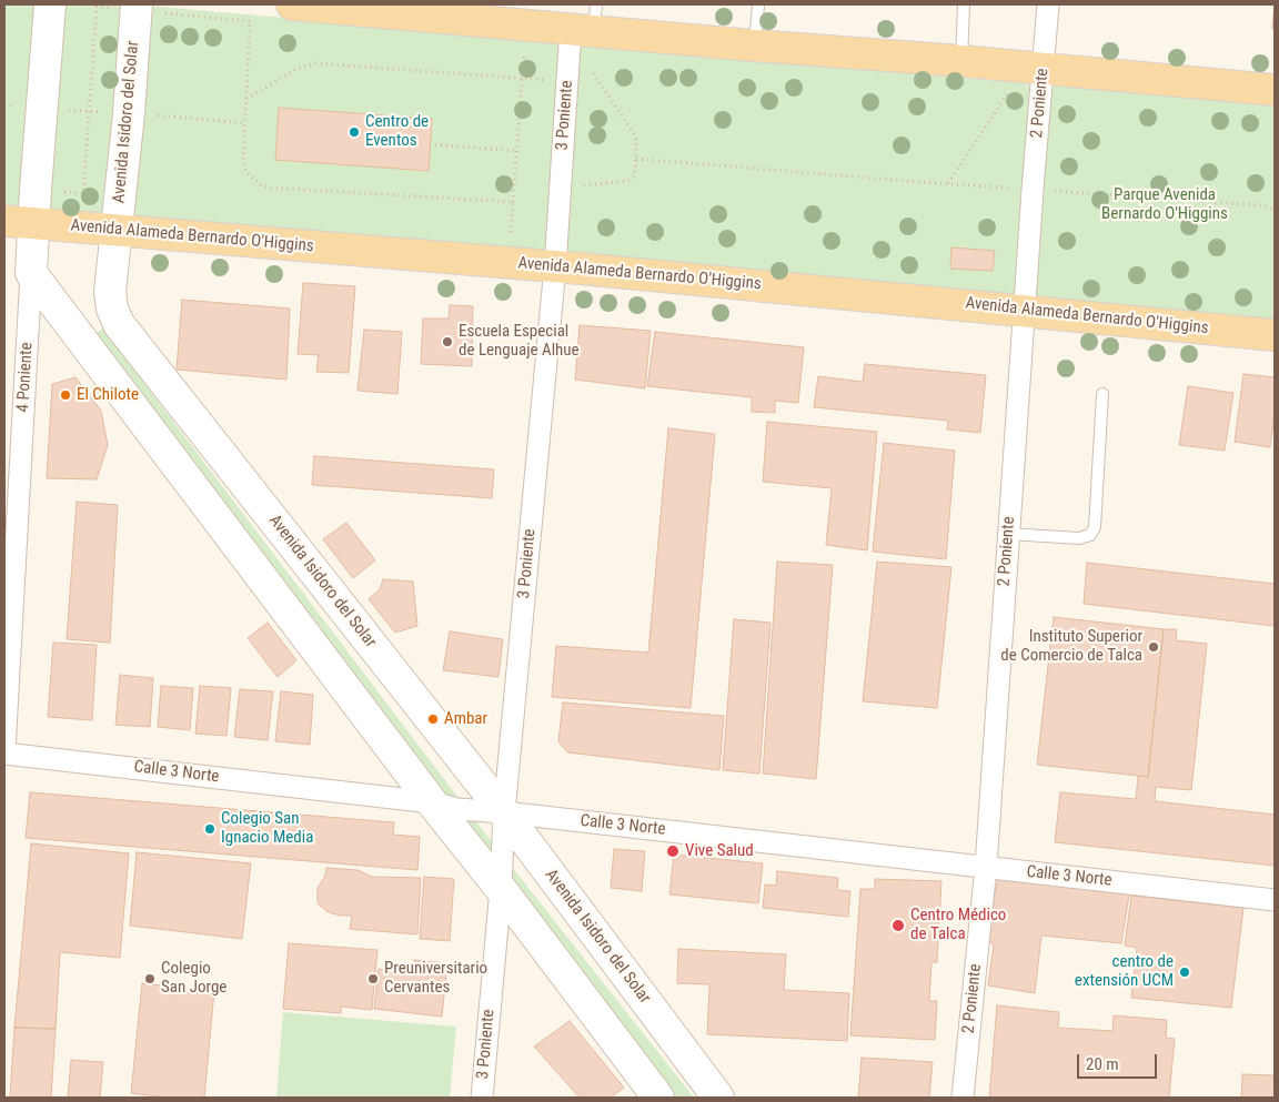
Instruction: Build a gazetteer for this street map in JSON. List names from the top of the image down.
{
  "streets": {
    "main road": ["Avenida Isidoro del Solar", "Avenida Alameda Bernardo O'Higgins", "4 Poniente"],
    "street": ["2 Poniente", "3 Poniente", "Calle 3 Norte"]
  },
  "crossings": [
    ["2 Poniente", "Avenida Alameda Bernardo O'Higgins"],
    ["2 Poniente", "Calle 3 Norte"],
    ["3 Poniente", "Avenida Isidoro del Solar"],
    ["3 Poniente", "Avenida Alameda Bernardo O'Higgins"],
    ["3 Poniente", "Calle 3 Norte"],
    ["Avenida Isidoro del Solar", "Avenida Alameda Bernardo O'Higgins"],
    ["Avenida Isidoro del Solar", "Calle 3 Norte"],
    ["Avenida Alameda Bernardo O'Higgins", "4 Poniente"],
    ["4 Poniente", "Calle 3 Norte"]
  ],
  "parks": ["Parque Avenida Bernardo O'Higgins"],
  "places": [
    "Centro de Eventos",
    "Escuela Especial de Lenguaje Alhue",
    "El Chilote",
    "Instituto Superior de Comercio de Talca",
    "Ambar",
    "Colegio San Ignacio Media",
    "Vive Salud",
    "Centro Médico de Talca",
    "centro de extensión UCM",
    "Colegio San Jorge",
    "Preuniversitario Cervantes"
  ],
  "scale_bar": "20 m"
}
